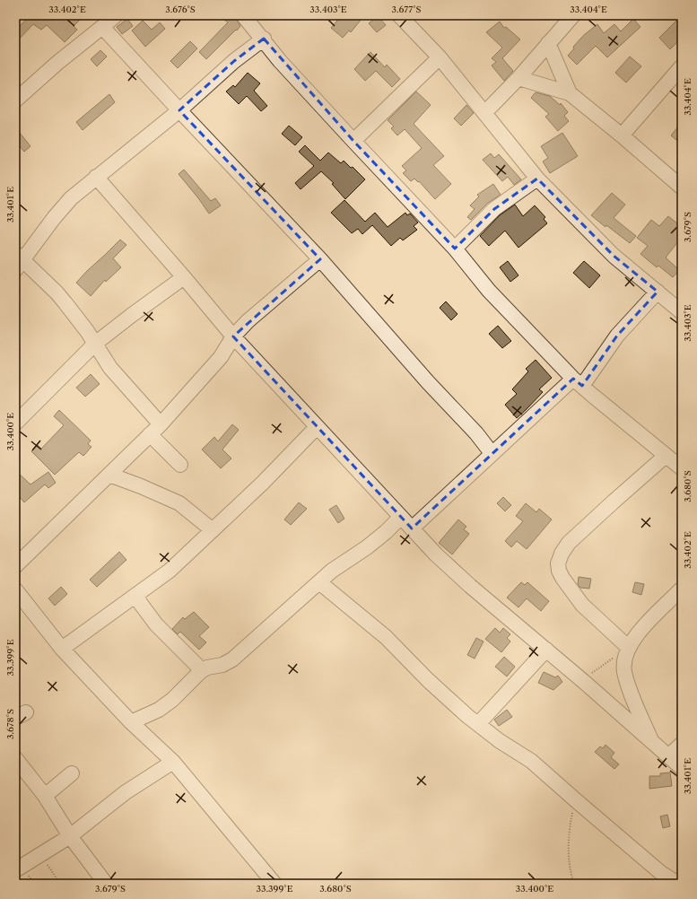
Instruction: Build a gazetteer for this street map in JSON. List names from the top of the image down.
{
  "coordinates": [
    "33.402°E",
    "3.676°S",
    "33.403°E",
    "3.677°S",
    "33.404°E",
    "33.401°E",
    "3.679°S",
    "33.400°E",
    "3.680°S",
    "33.399°E",
    "3.678°S"
  ]
}
